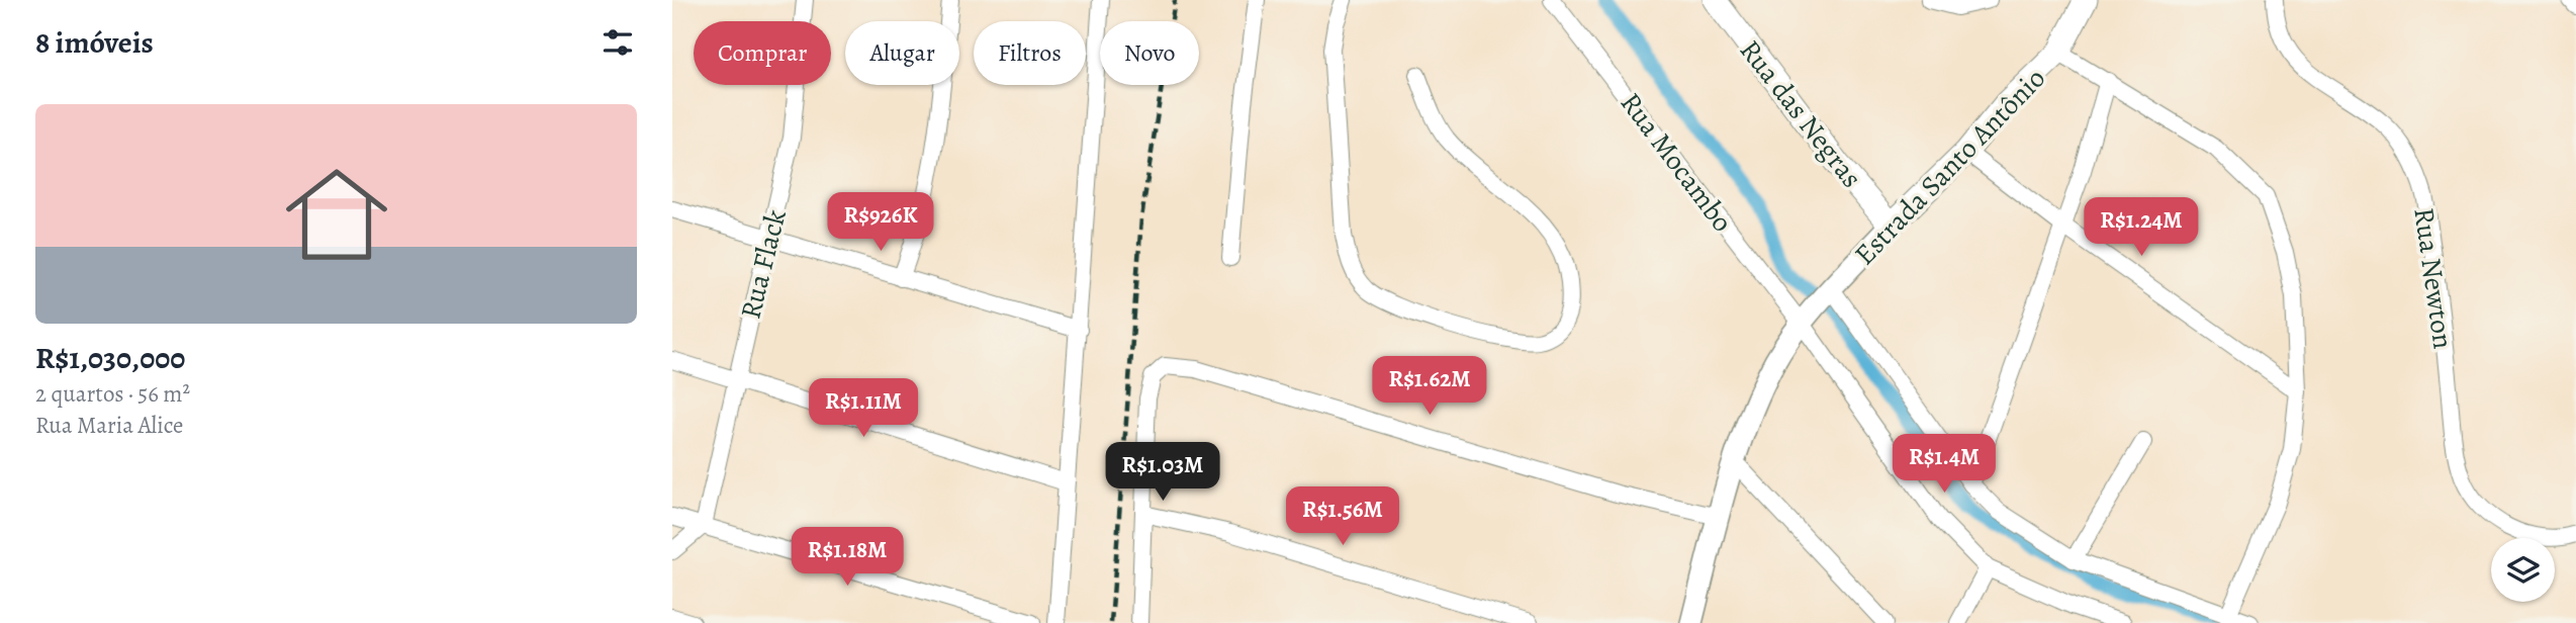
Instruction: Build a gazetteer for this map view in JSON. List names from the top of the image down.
{
  "streets": {
    "main road": ["Rua das Negras", "Estrada Santo Antônio"],
    "street": ["Rua Mocambo", "Rua Flack", "Rua Newton"]
  },
  "crossings": [
    ["Rua das Negras", "Estrada Santo Antônio"],
    ["Rua Mocambo", "Estrada Santo Antônio"]
  ],
  "page": {
    "heading": "8 imóveis",
    "chip": [
      "Comprar",
      "Alugar",
      "Filtros",
      "Novo"
    ],
    "list": [
      {
        "name": "R$1,030,000",
        "note": "2 quartos · 56 m² · Rua Maria Alice"
      }
    ],
    "price": [
      "R$926K",
      "R$1.24M",
      "R$1.62M",
      "R$1.11M",
      "R$1.4M",
      "R$1.03M",
      "R$1.56M",
      "R$1.18M"
    ]
  }
}
